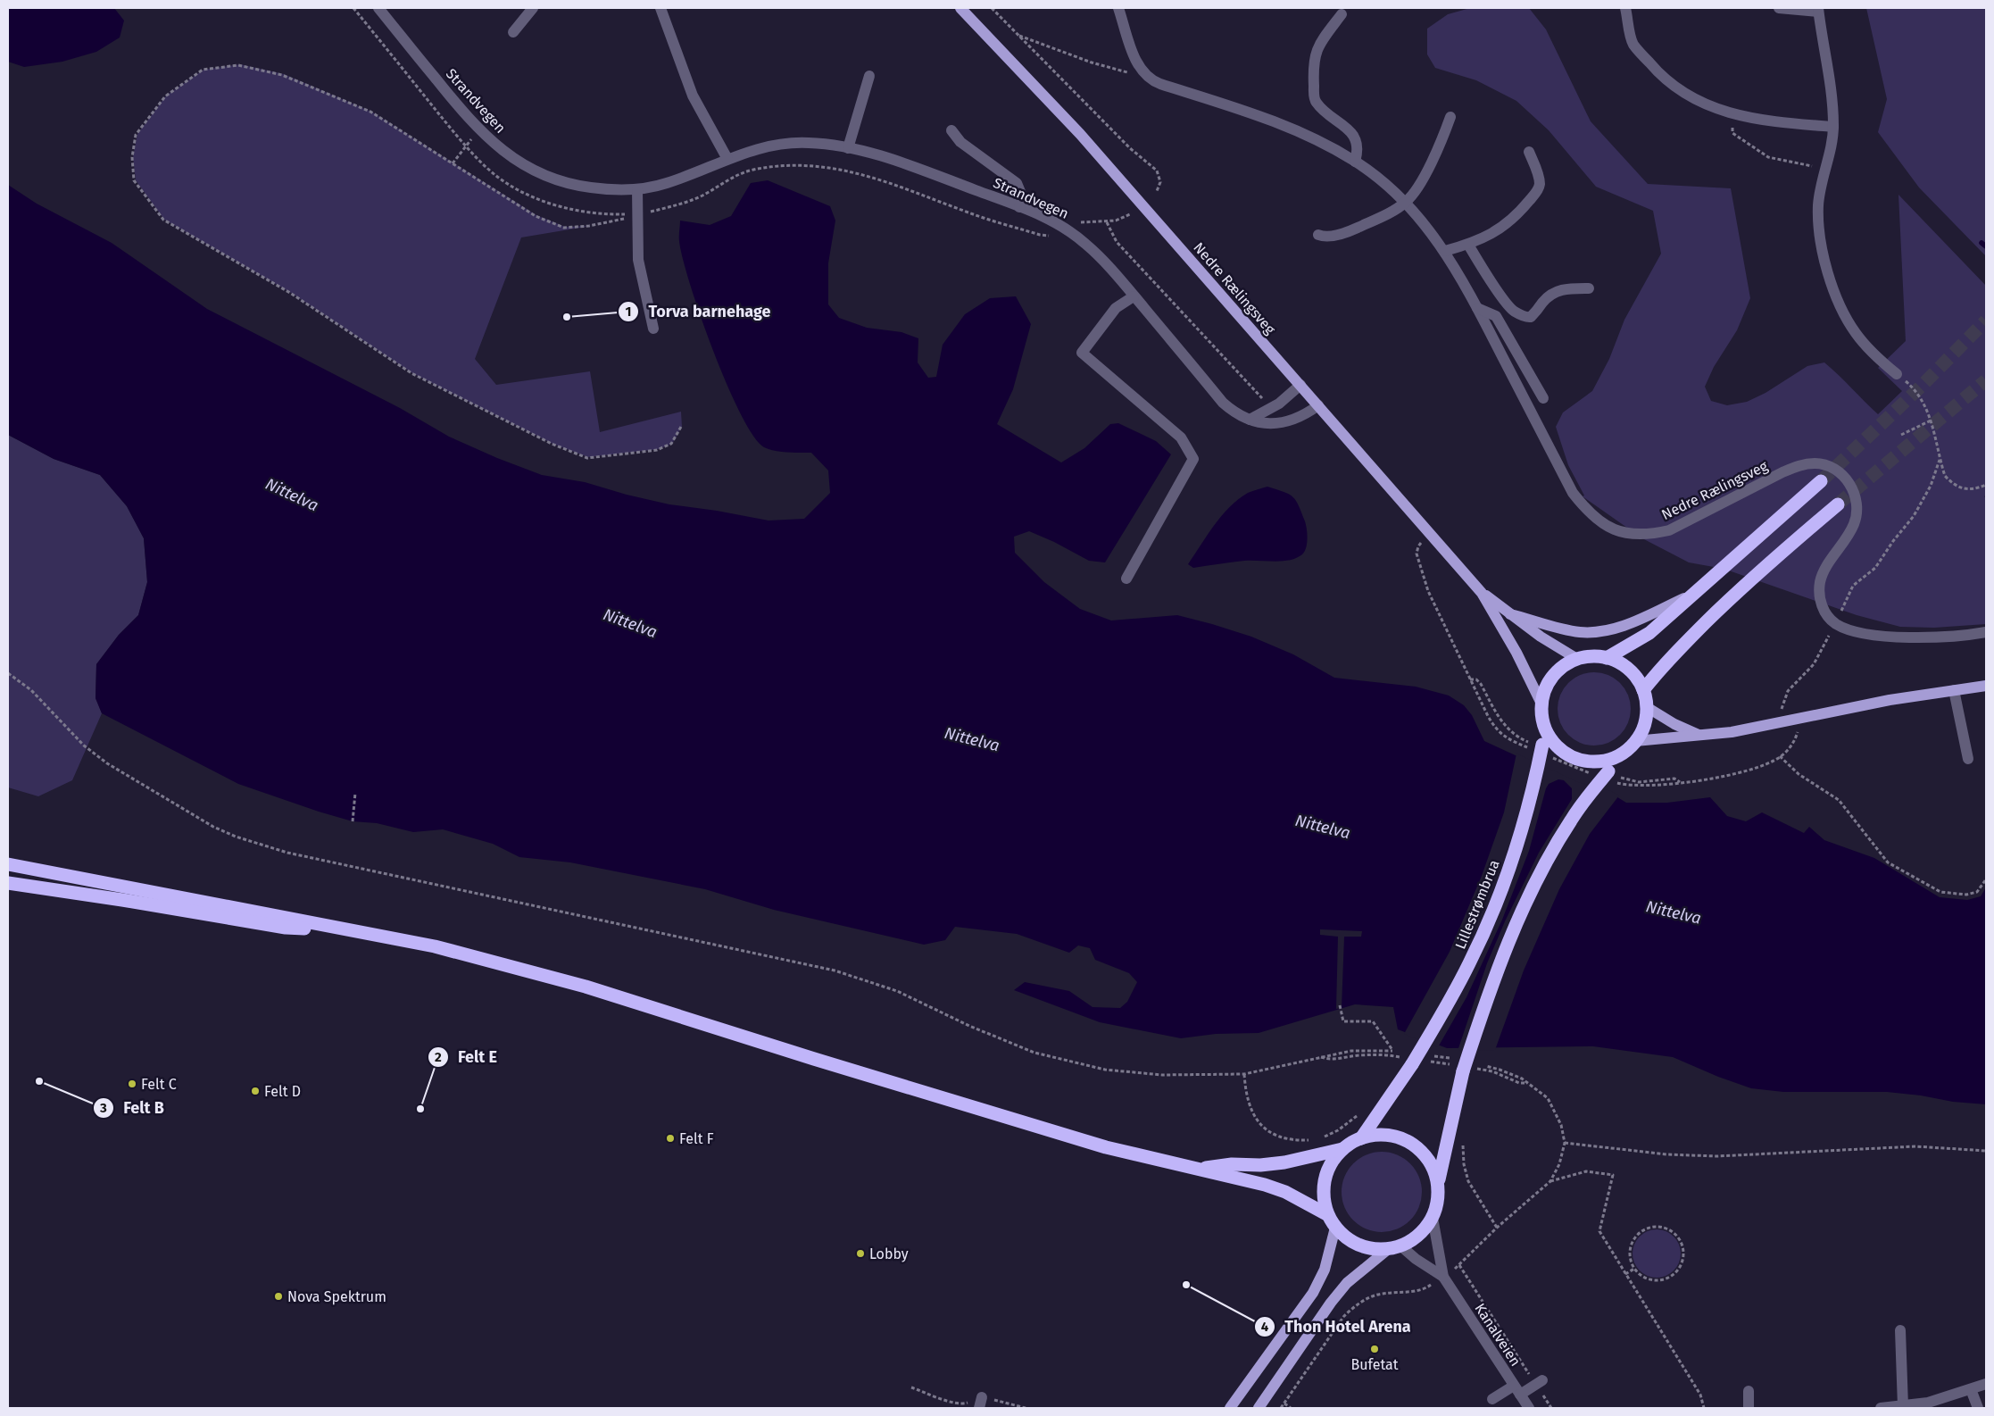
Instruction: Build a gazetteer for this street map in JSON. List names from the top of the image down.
{
  "streets": {
    "highway": ["Lillestrømbrua"],
    "main road": ["Nedre Rælingsveg"],
    "street": ["Strandvegen", "Kanalveien"]
  },
  "crossings": [
    ["Strandvegen", "Nedre Rælingsveg"],
    ["Nedre Rælingsveg", "Lillestrømbrua"],
    ["Lillestrømbrua", "Kanalveien"]
  ],
  "water": ["Nittelva"],
  "places": [
    "Torva barnehage",
    "Felt B",
    "Felt C",
    "Felt D",
    "Felt E",
    "Felt F",
    "Lobby",
    "Thon Hotel Arena",
    "Nova Spektrum",
    "Bufetat"
  ]
}
